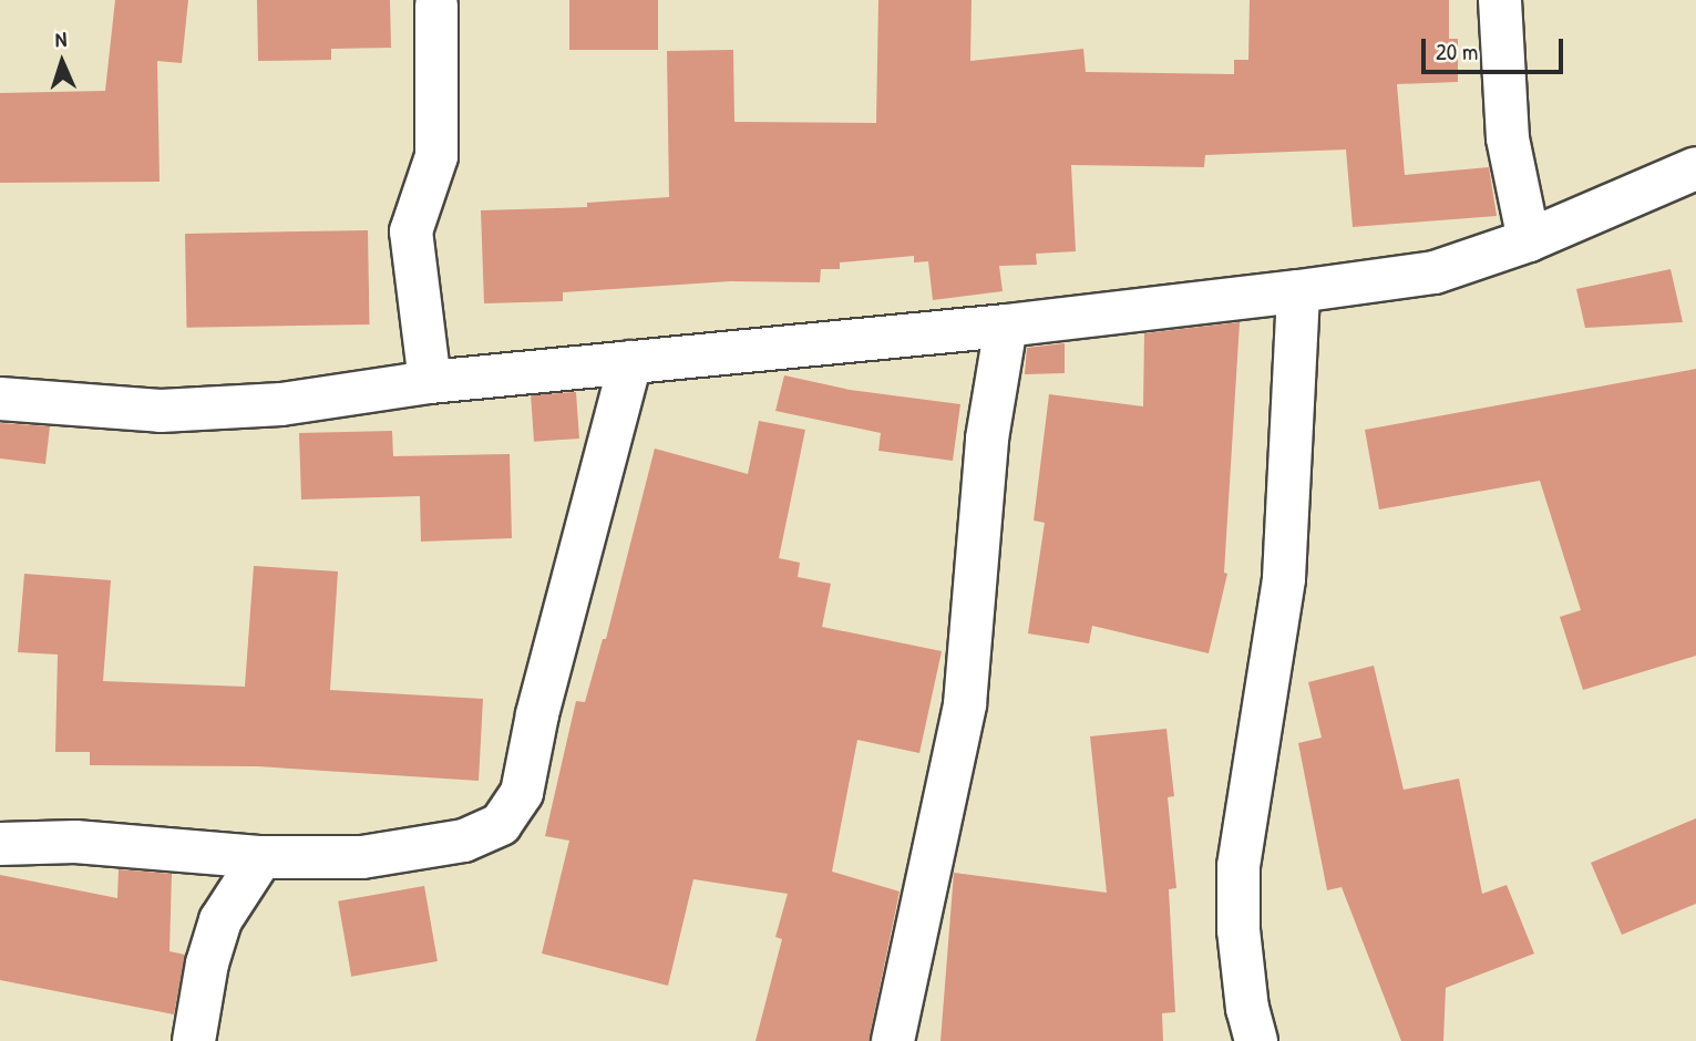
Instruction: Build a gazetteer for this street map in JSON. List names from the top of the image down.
{
  "scale_bar": "20 m",
  "north": "top"
}
